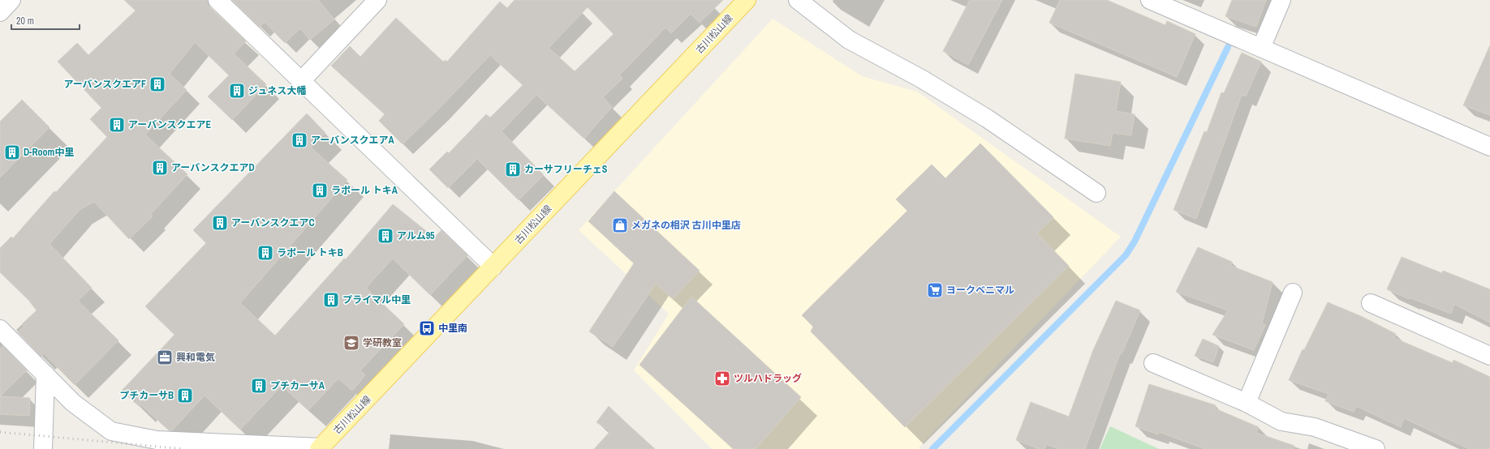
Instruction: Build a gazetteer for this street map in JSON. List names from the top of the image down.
{
  "streets": {
    "main road": ["古川松山線"]
  },
  "places": {
    "building": [
      "アーバンスクエアF",
      "ジュネス大幡",
      "アーバンスクエアE",
      "アーバンスクエアA",
      "D-Room中里",
      "アーバンスクエアD",
      "カーサフリーチェS",
      "ラポール トキA",
      "アーバンスクエアC",
      "アルム95",
      "ラポール トキB",
      "プライマル中里",
      "プチカーサA",
      "プチカーサB"
    ],
    "shop": ["メガネの相沢 古川中里店"],
    "supermarket": ["ヨークベニマル"],
    "bus stop": ["中里南"],
    "school or university": ["学研教室"],
    "office": ["興和電気"],
    "pharmacy": ["ツルハドラッグ"]
  },
  "scale_bar": "20 m"
}
